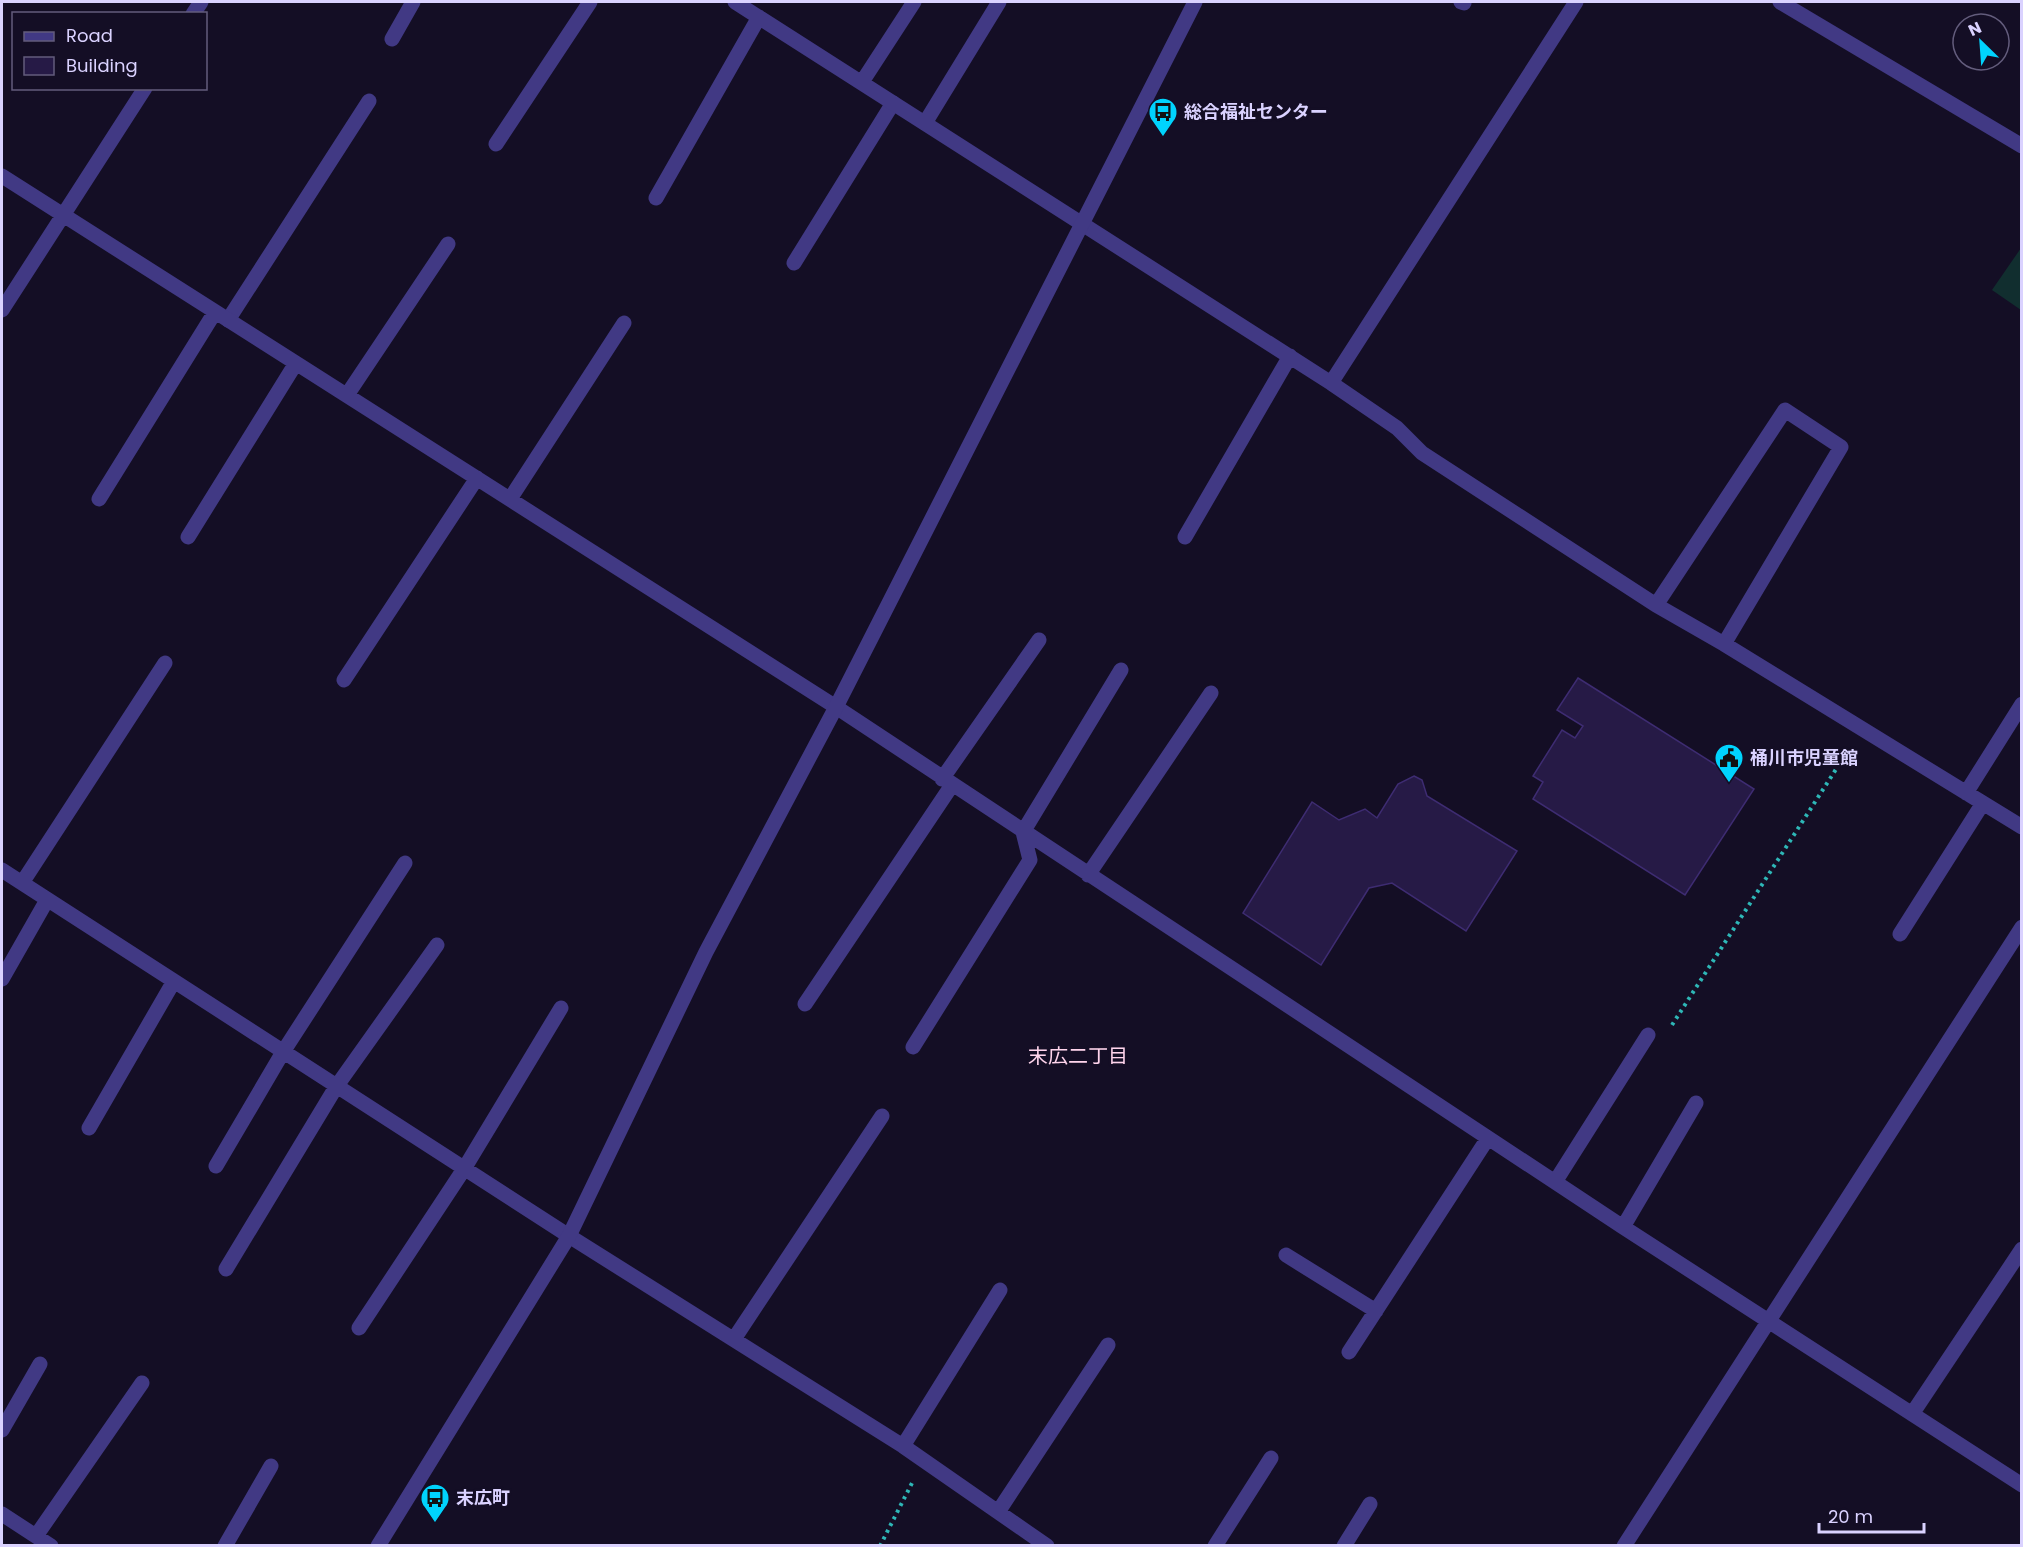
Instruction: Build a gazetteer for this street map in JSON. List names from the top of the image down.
{
  "districts": ["末広二丁目"],
  "places": {
    "bus stop": ["総合福祉センター", "末広町"],
    "public building": ["桶川市児童館"]
  },
  "legend": ["Road", "Building"],
  "scale_bar": "20 m",
  "north": "top left"
}
